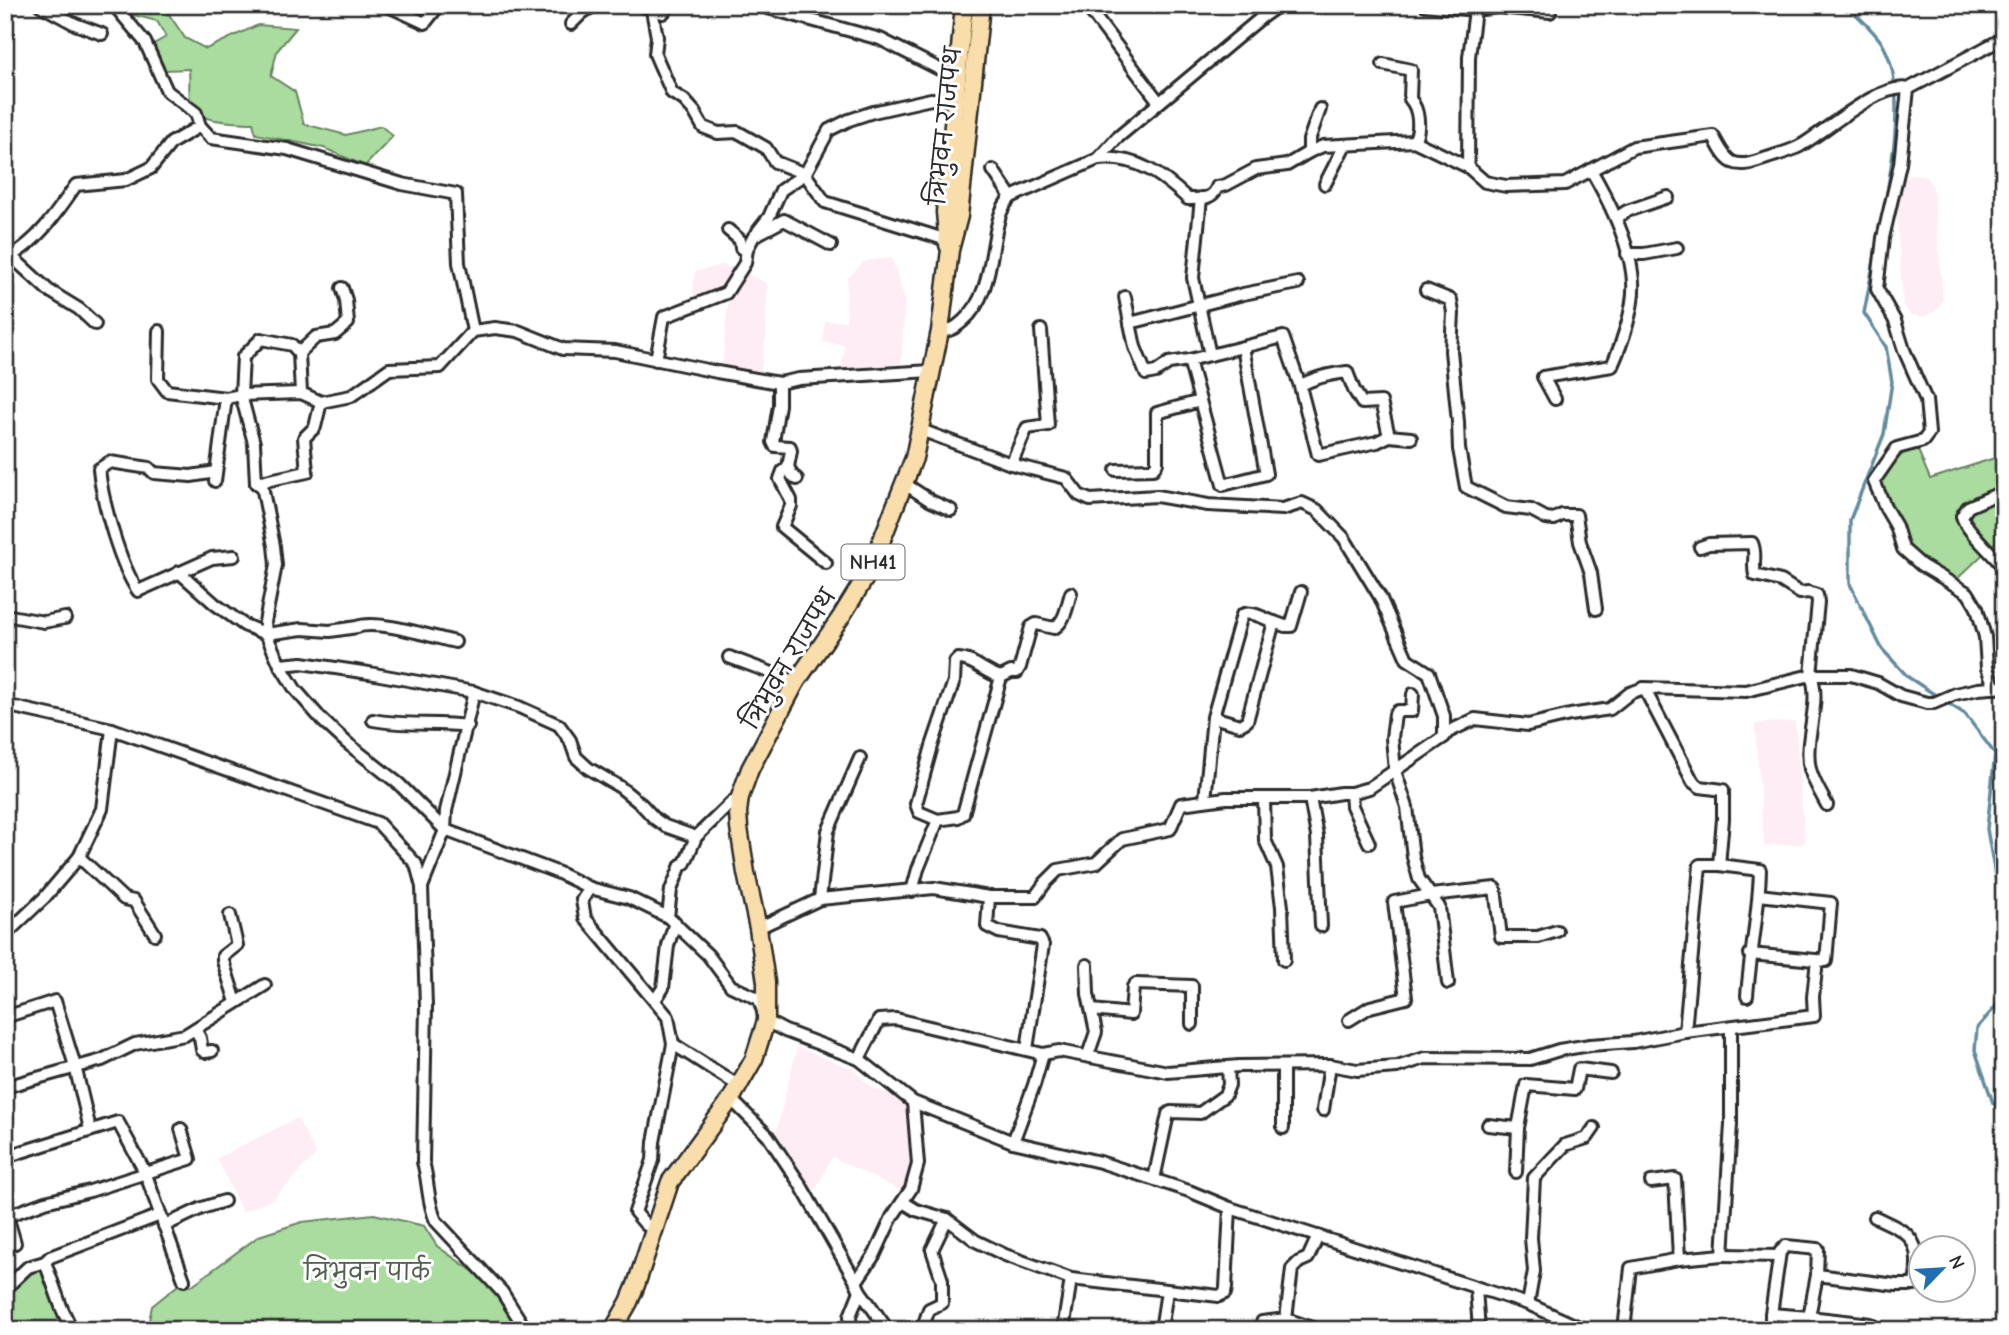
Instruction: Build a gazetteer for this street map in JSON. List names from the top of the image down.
{
  "streets": {
    "highway": ["त्रिभुवन राजपथ", "NH41"]
  },
  "crossings": [
    ["त्रिभुवन राजपथ", "NH41"]
  ],
  "parks": ["त्रिभुवन पार्क"],
  "north": "top right"
}
